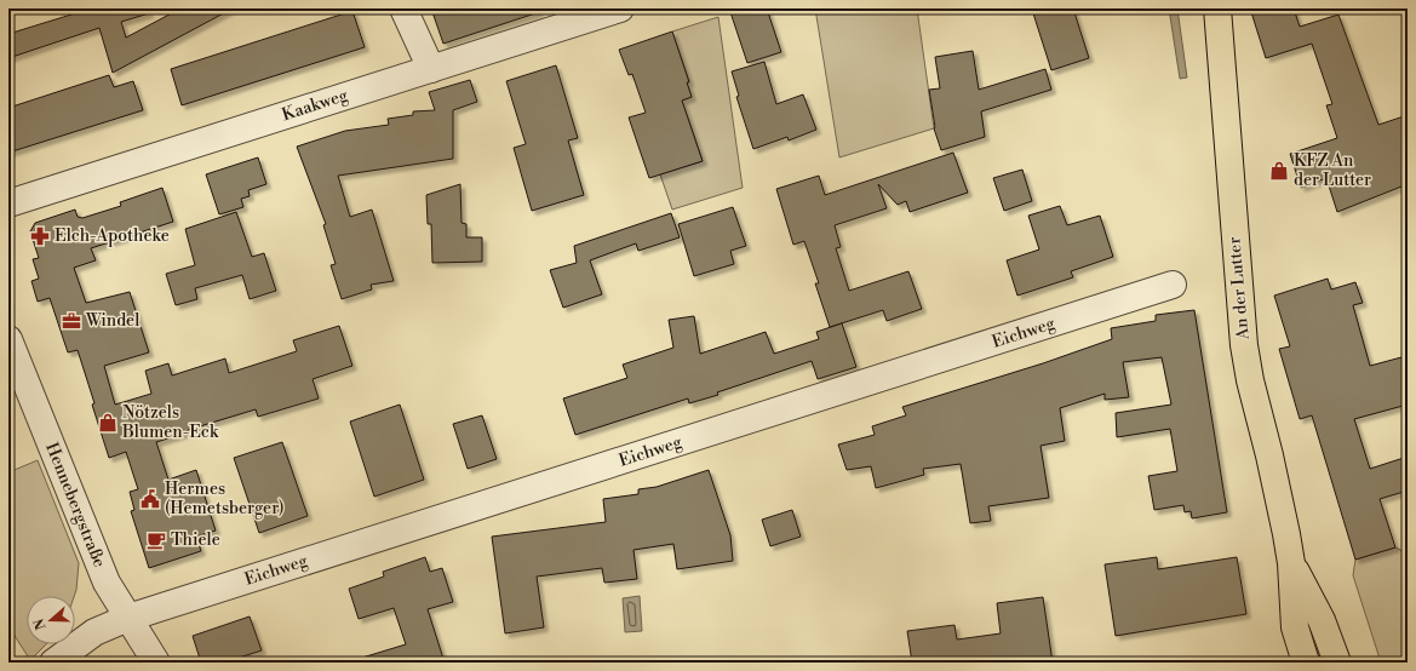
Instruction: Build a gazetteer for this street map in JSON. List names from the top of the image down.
{
  "streets": {
    "main road": ["An der Lutter"],
    "street": ["Kaakweg", "Eichweg", "Hennebergstraße"]
  },
  "crossings": [
    ["Eichweg", "Hennebergstraße"]
  ],
  "places": {
    "shop": ["KFZ An der Lutter", "Nötzels Blumen-Eck"],
    "pharmacy": ["Elch-Apotheke"],
    "office": ["Windel"],
    "public building": ["Hermes (Hemetsberger)"],
    "cafe": ["Thiele"]
  },
  "north": "left"
}
